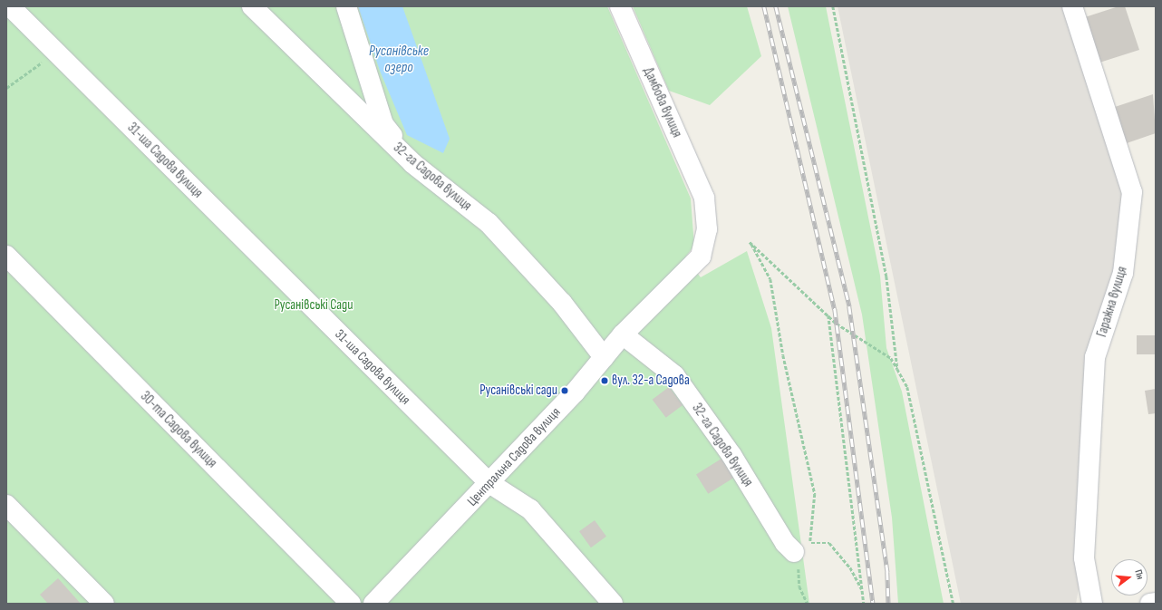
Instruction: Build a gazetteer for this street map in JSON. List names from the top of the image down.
{
  "streets": {
    "street": [
      "Дамбова вулиця",
      "31-ша Садова вулиця",
      "32-га Садова вулиця",
      "Гаражна вулиця",
      "30-та Садова вулиця",
      "Центральна Садова вулиця"
    ]
  },
  "crossings": [
    ["Дамбова вулиця", "Центральна Садова вулиця"],
    ["31-ша Садова вулиця", "Центральна Садова вулиця"],
    ["32-га Садова вулиця", "Центральна Садова вулиця"]
  ],
  "water": ["Русанівське озеро"],
  "parks": ["Русанівські Сади"],
  "places": ["вул. 32-а Садова", "Русанівські сади"],
  "north": "right"
}
